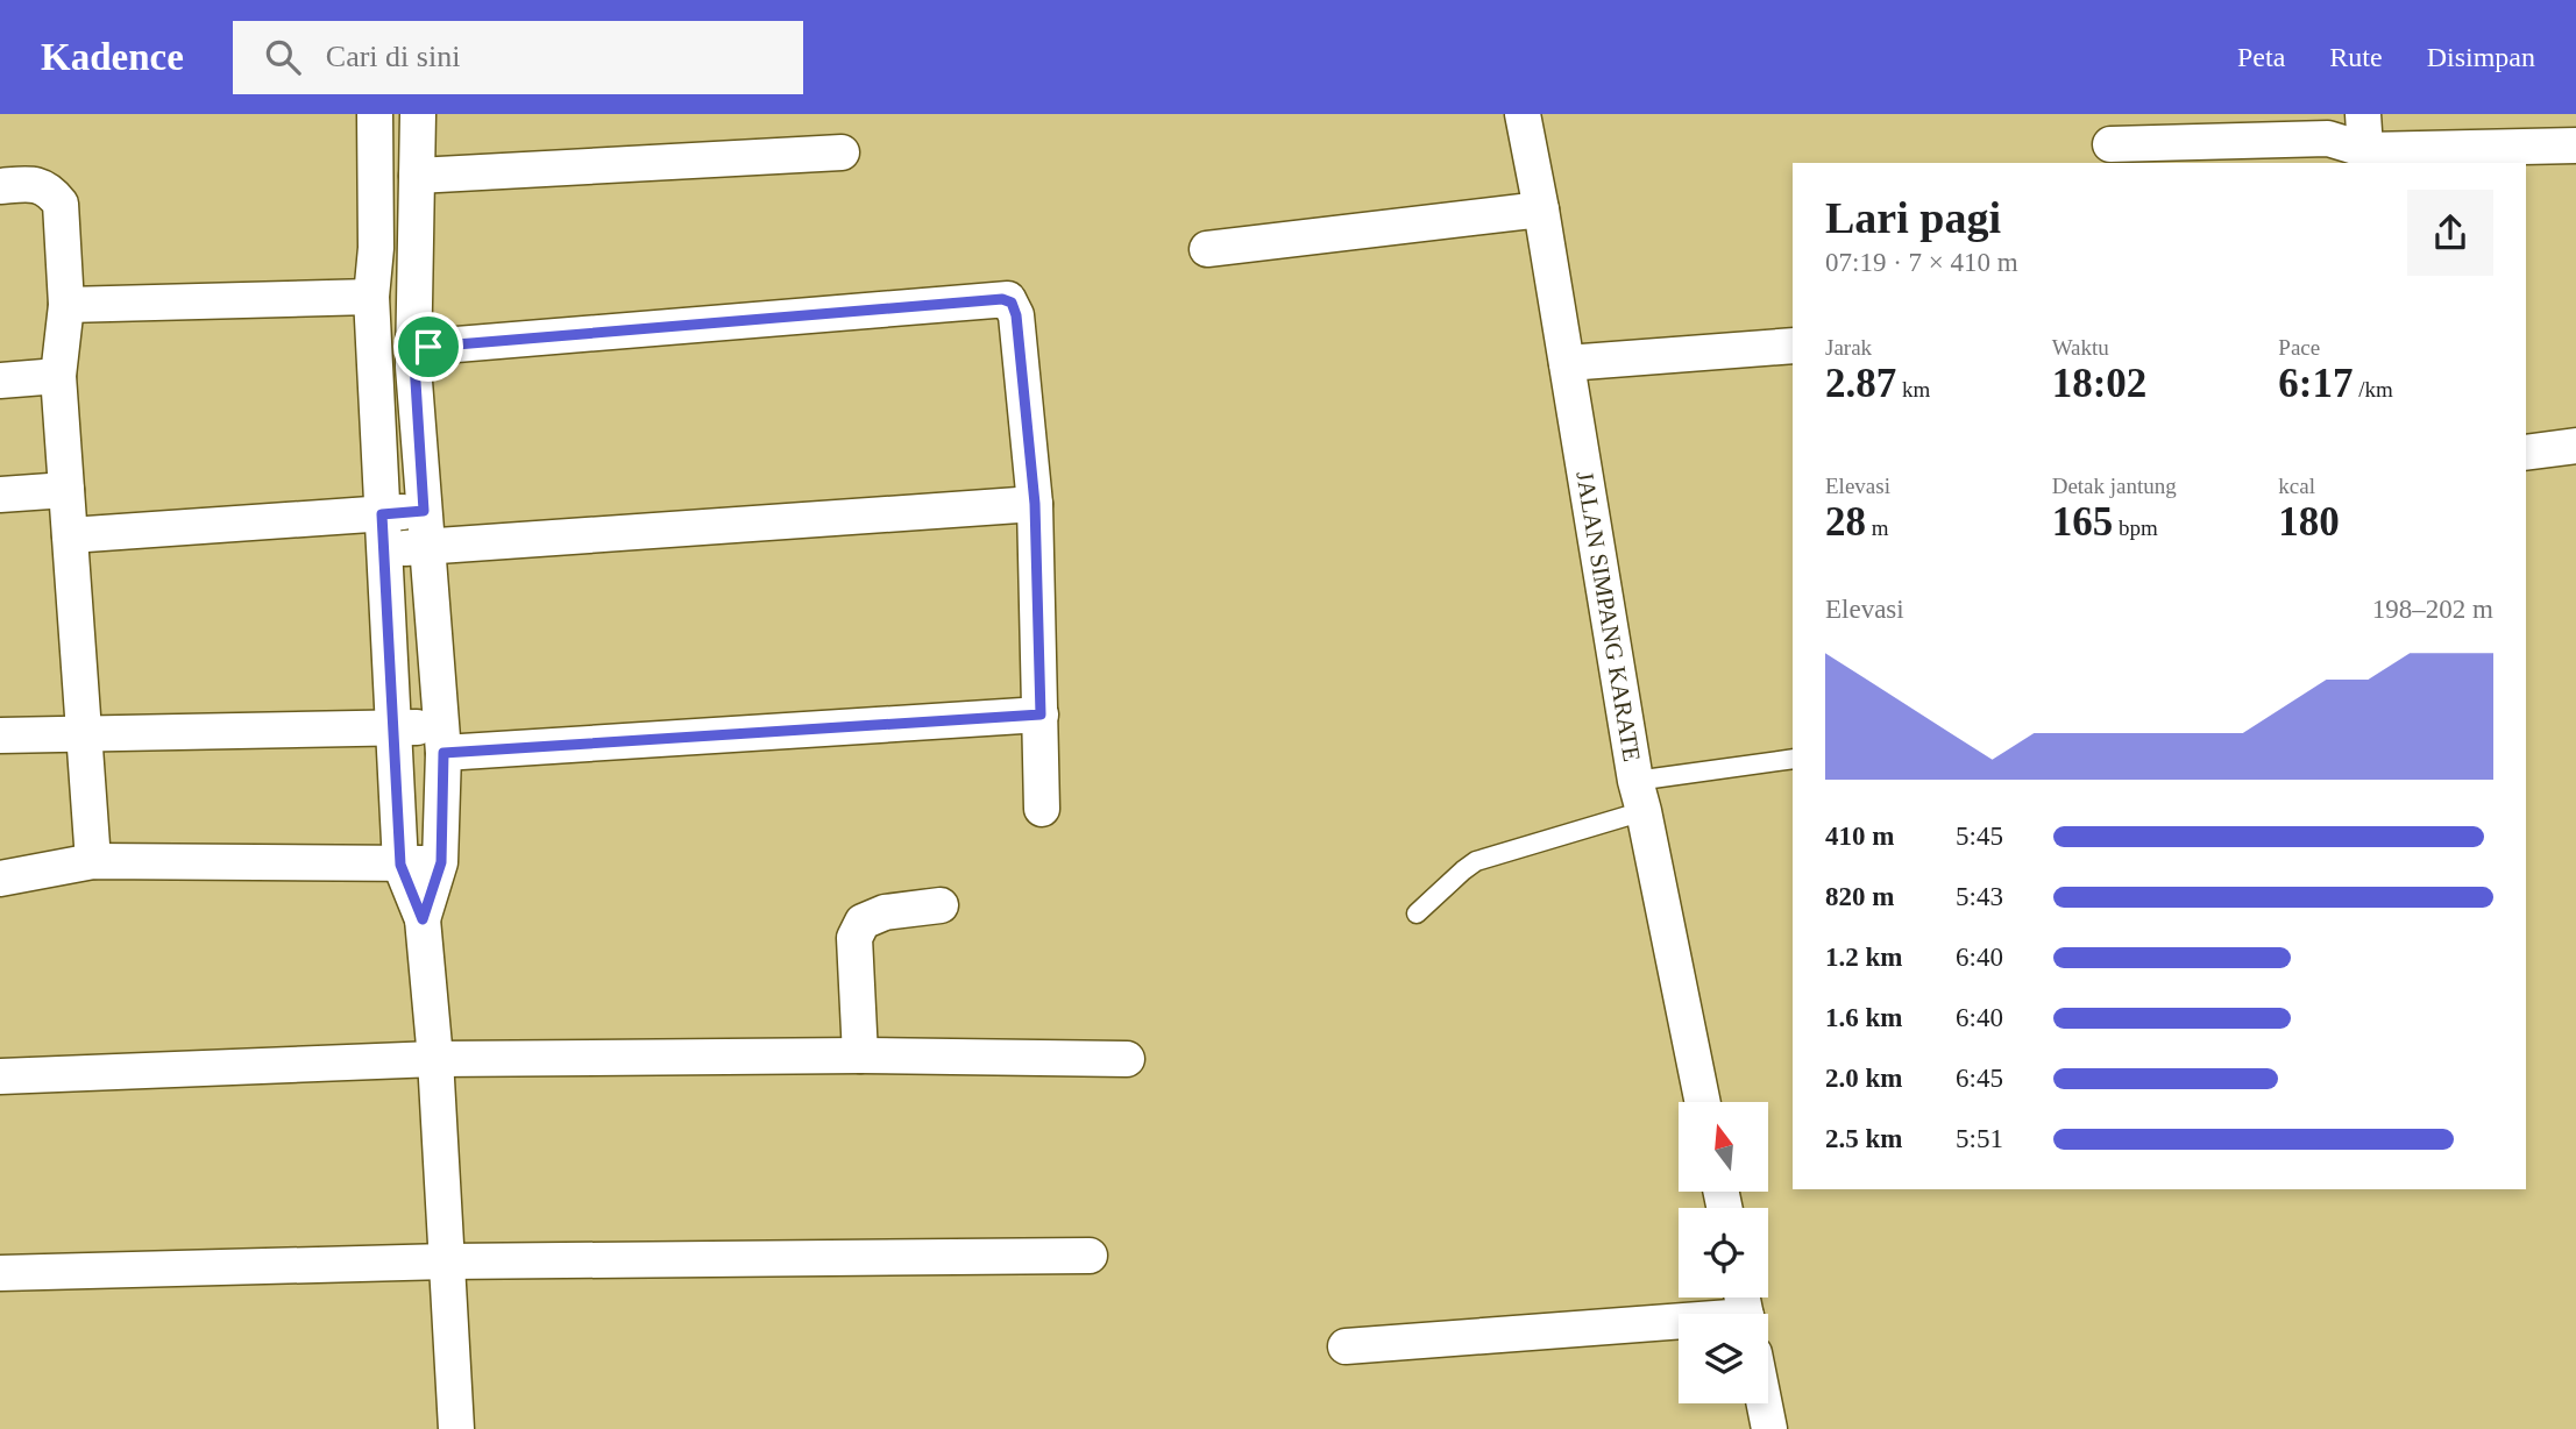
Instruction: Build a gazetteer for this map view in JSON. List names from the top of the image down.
{
  "streets": {
    "street": ["JALAN SIMPANG KARATE"]
  },
  "north": "top",
  "page": {
    "header": "Kadence",
    "search": "Cari di sini",
    "nav": ["Peta", "Rute", "Disimpan"],
    "heading": ["Lari pagi", "07:19 · 7 × 410 m"],
    "stats": [
      ["Jarak", "2.87 km"],
      ["Waktu", "18:02"],
      ["Pace", "6:17 /km"],
      ["Elevasi", "28 m"],
      ["Detak jantung", "165 bpm"],
      ["kcal", "180"]
    ],
    "chart": ["Elevasi", "198–202 m"],
    "list": [
      {
        "name": "410 m",
        "note": "5:45"
      },
      {
        "name": "820 m",
        "note": "5:43"
      },
      {
        "name": "1.2 km",
        "note": "6:40"
      },
      {
        "name": "1.6 km",
        "note": "6:40"
      },
      {
        "name": "2.0 km",
        "note": "6:45"
      },
      {
        "name": "2.5 km",
        "note": "5:51"
      }
    ]
  }
}
